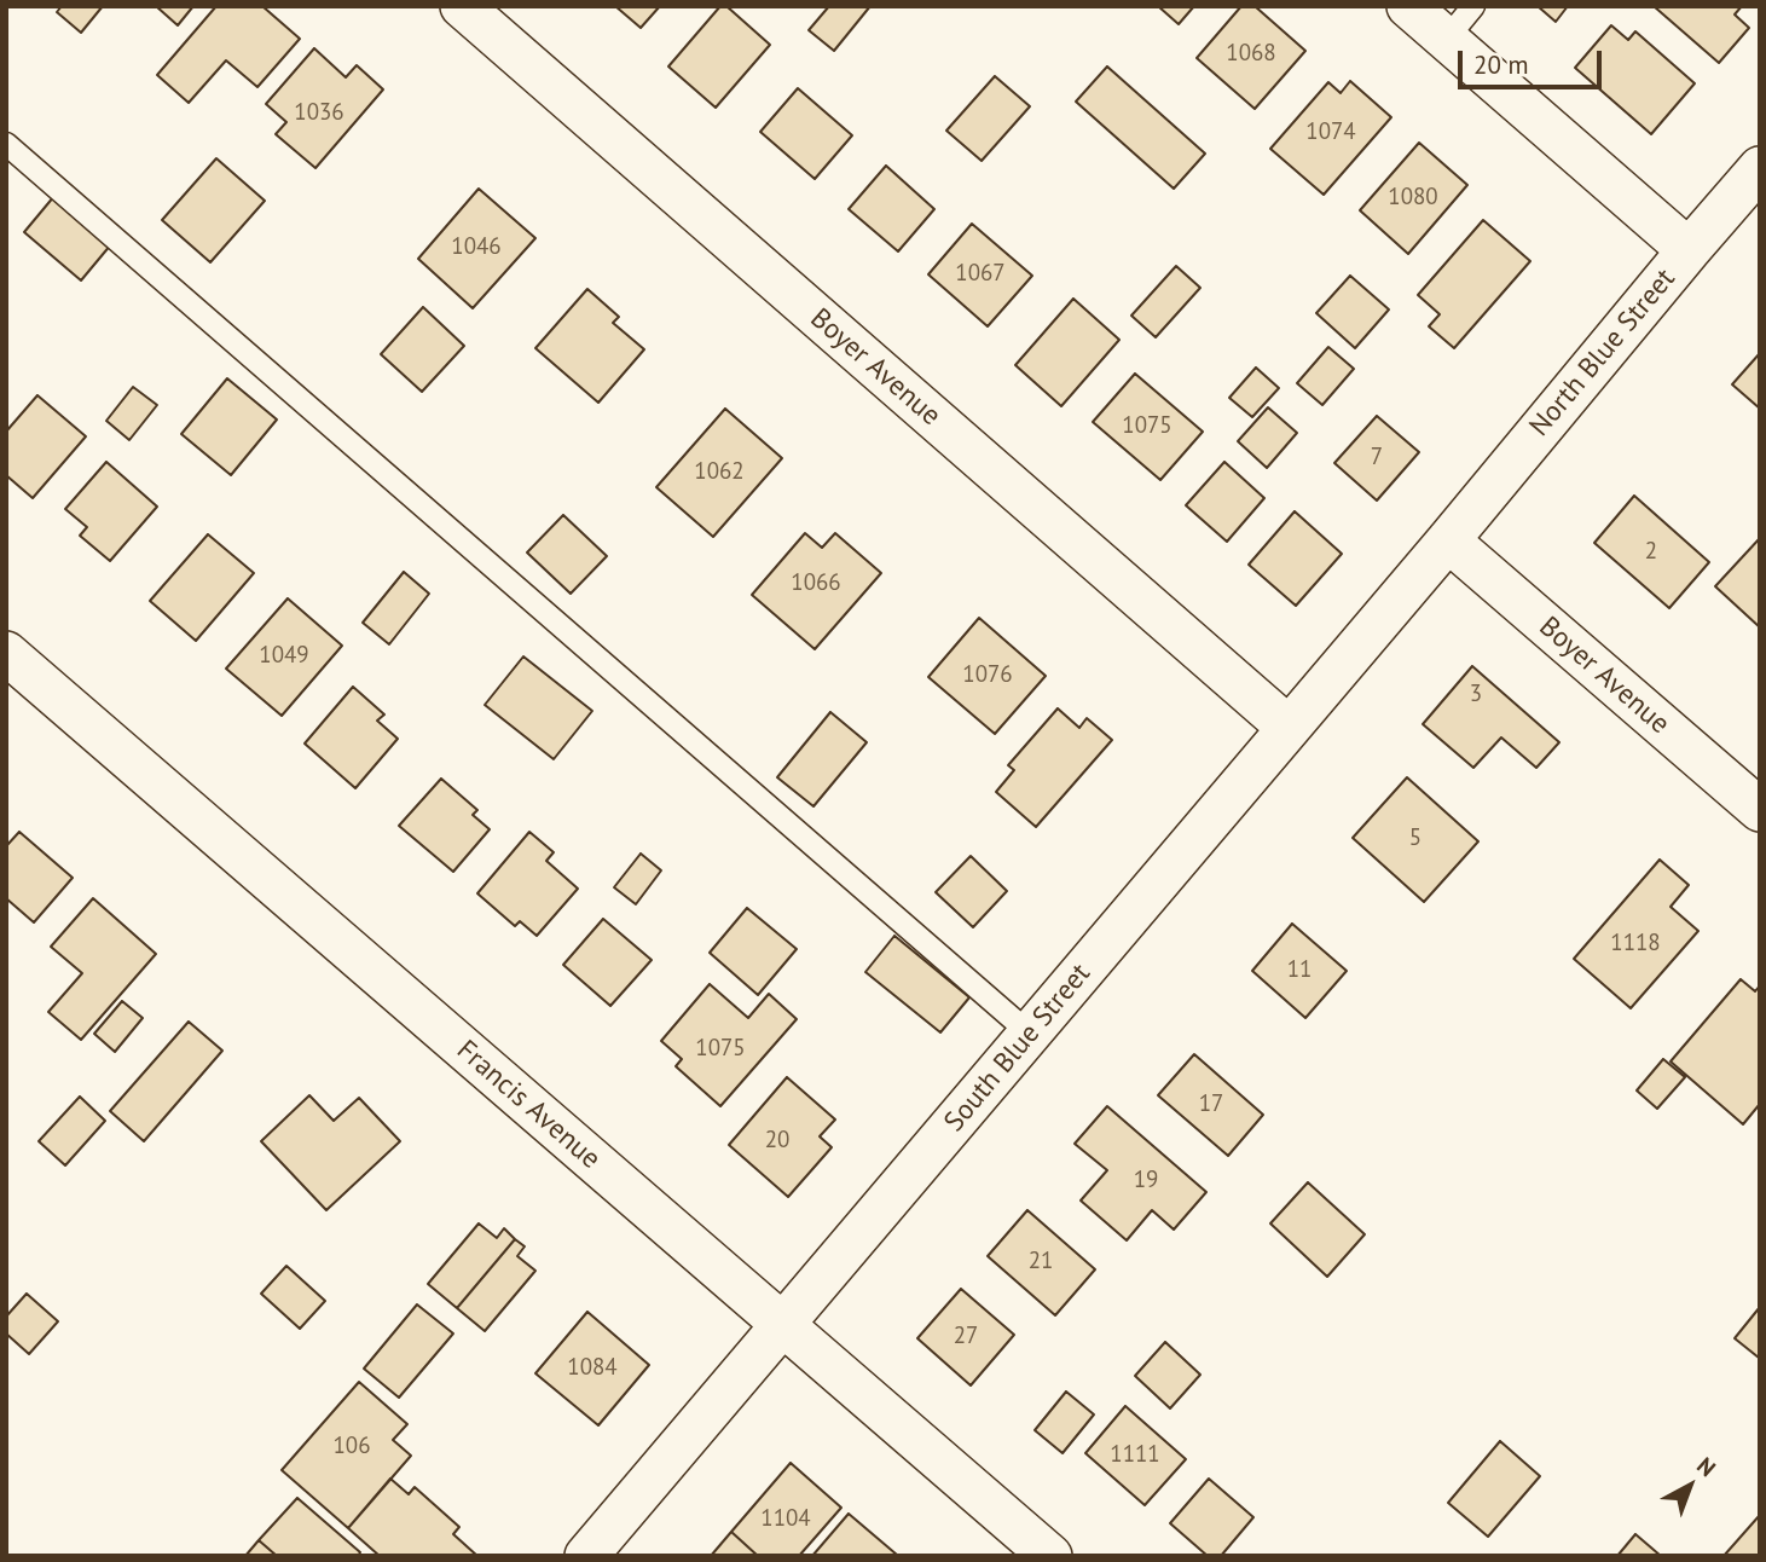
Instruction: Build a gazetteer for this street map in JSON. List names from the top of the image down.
{
  "streets": {
    "street": [
      "North Blue Street",
      "Boyer Avenue",
      "South Blue Street",
      "Francis Avenue"
    ]
  },
  "crossings": [
    ["North Blue Street", "Boyer Avenue"],
    ["North Blue Street", "South Blue Street"],
    ["Boyer Avenue", "South Blue Street"],
    ["South Blue Street", "Francis Avenue"]
  ],
  "house_numbers": [
    "1068",
    "1036",
    "1074",
    "1080",
    "1046",
    "1067",
    "1075",
    "7",
    "1062",
    "2",
    "1066",
    "1049",
    "1076",
    "3",
    "5",
    "1118",
    "11",
    "1075",
    "17",
    "20",
    "19",
    "21",
    "27",
    "1084",
    "106",
    "1111",
    "1104"
  ],
  "scale_bar": "20 m",
  "north": "top right"
}
